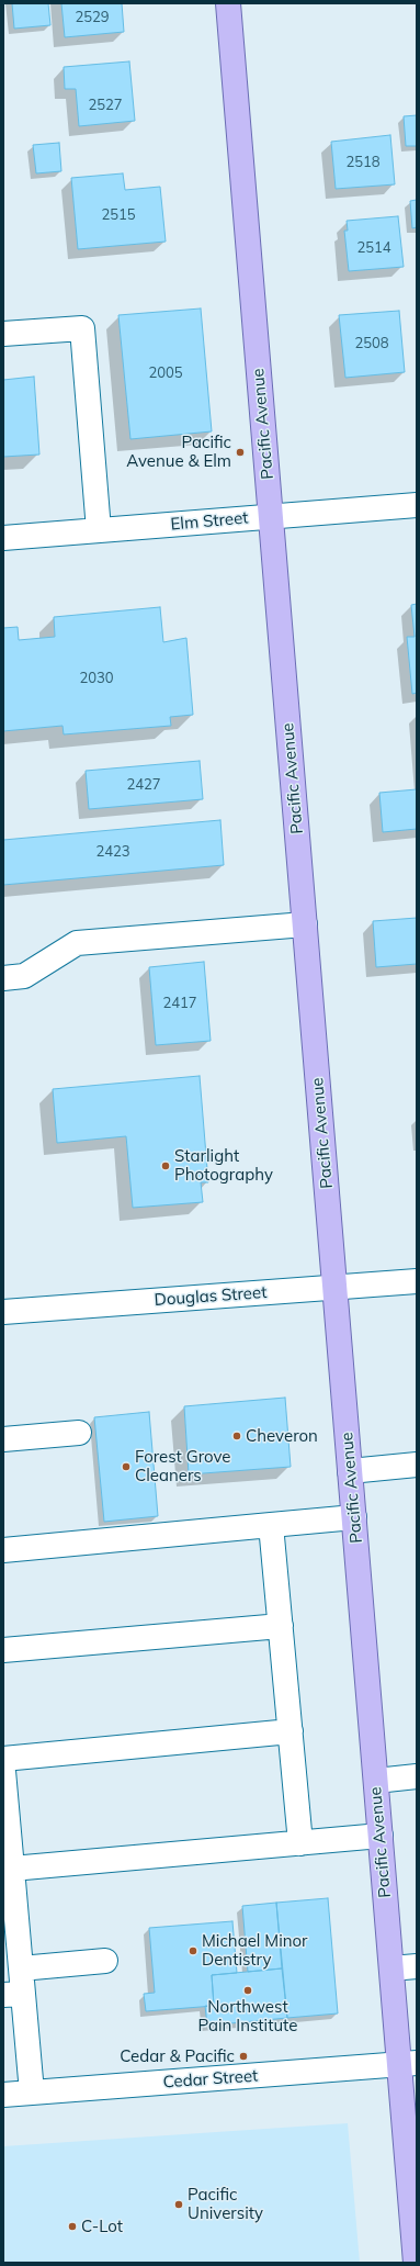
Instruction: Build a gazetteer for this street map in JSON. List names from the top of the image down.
{
  "streets": {
    "main road": ["Pacific Avenue"],
    "street": ["Elm Street", "Douglas Street", "Cedar Street"]
  },
  "crossings": [
    ["Pacific Avenue", "Elm Street"],
    ["Pacific Avenue", "Douglas Street"],
    ["Pacific Avenue", "Cedar Street"]
  ],
  "places": [
    "Pacific Avenue & Elm",
    "Starlight Photography",
    "Cheveron",
    "Forest Grove Cleaners",
    "Michael Minor Dentistry",
    "Northwest Pain Institute",
    "Cedar & Pacific",
    "Pacific University",
    "C-Lot"
  ],
  "house_numbers": [
    "2529",
    "2527",
    "2518",
    "2515",
    "2514",
    "2508",
    "2005",
    "2030",
    "2427",
    "2423",
    "2417"
  ]
}
